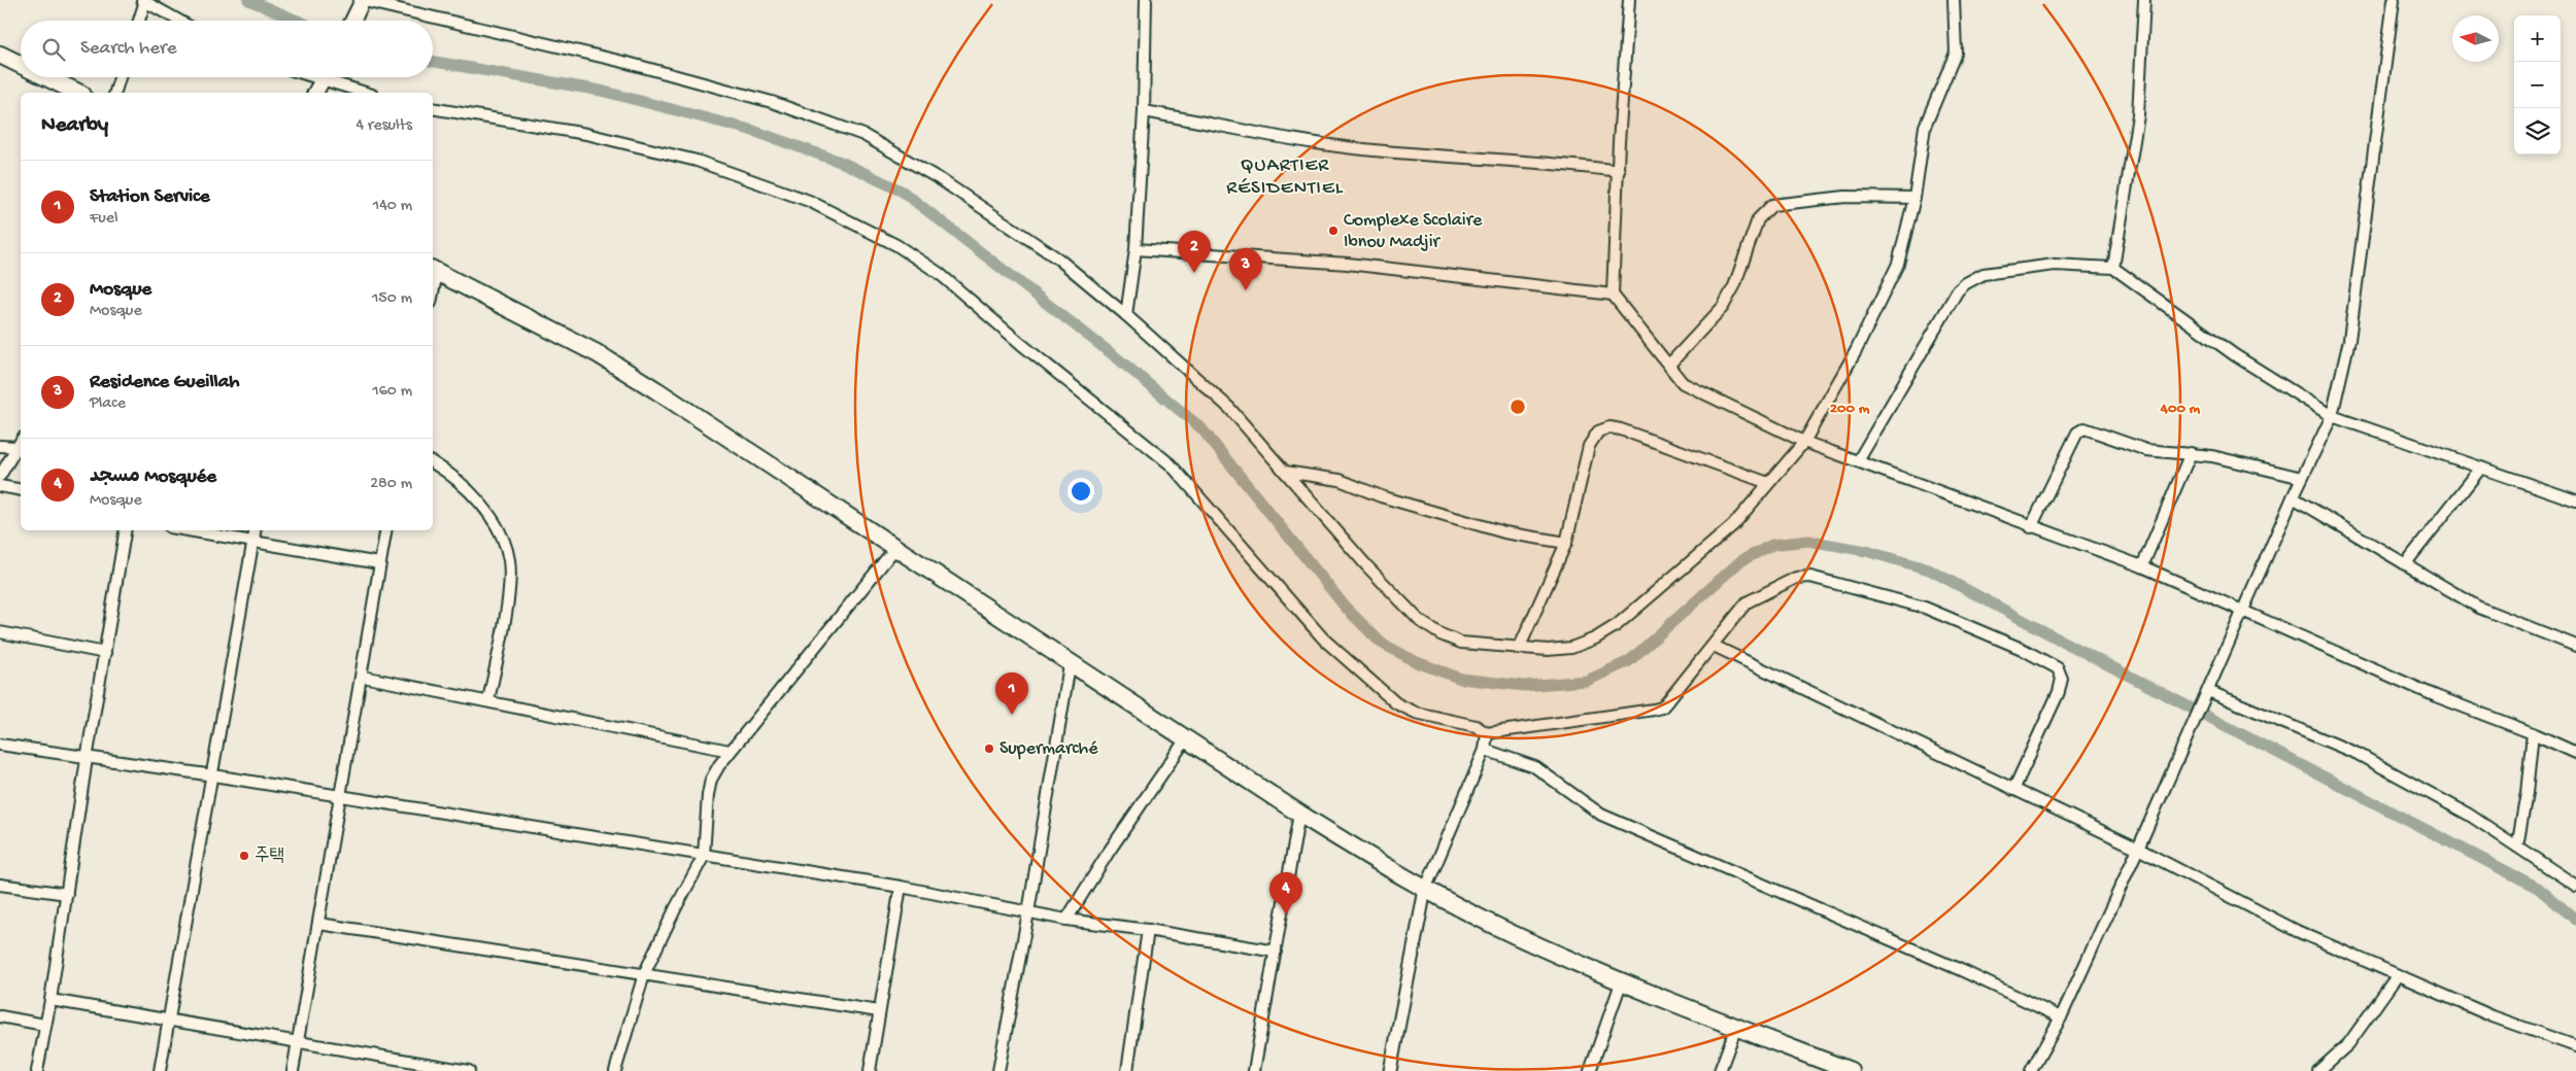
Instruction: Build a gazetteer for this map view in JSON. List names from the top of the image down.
{
  "districts": ["QUARTIER RÉSIDENTIEL"],
  "places": ["Complexe Scolaire Ibnou Madjir", "Supermarché", "주택"],
  "north": "left",
  "page": {
    "map_buttons": ["+", "−"],
    "search": "Search here",
    "heading": ["Nearby", "4 results"],
    "list": [
      {
        "mark": "1",
        "name": "Station Service",
        "note": "Fuel",
        "value": "140 m"
      },
      {
        "mark": "2",
        "name": "Mosque",
        "note": "Mosque",
        "value": "150 m"
      },
      {
        "mark": "3",
        "name": "Residence Gueillah",
        "note": "Place",
        "value": "160 m"
      },
      {
        "mark": "4",
        "name": "مسجد Mosquée",
        "note": "Mosque",
        "value": "280 m"
      }
    ],
    "pins": [
      "2",
      "3",
      "1",
      "4"
    ]
  },
  "rings": ["200 m", "400 m"]
}
